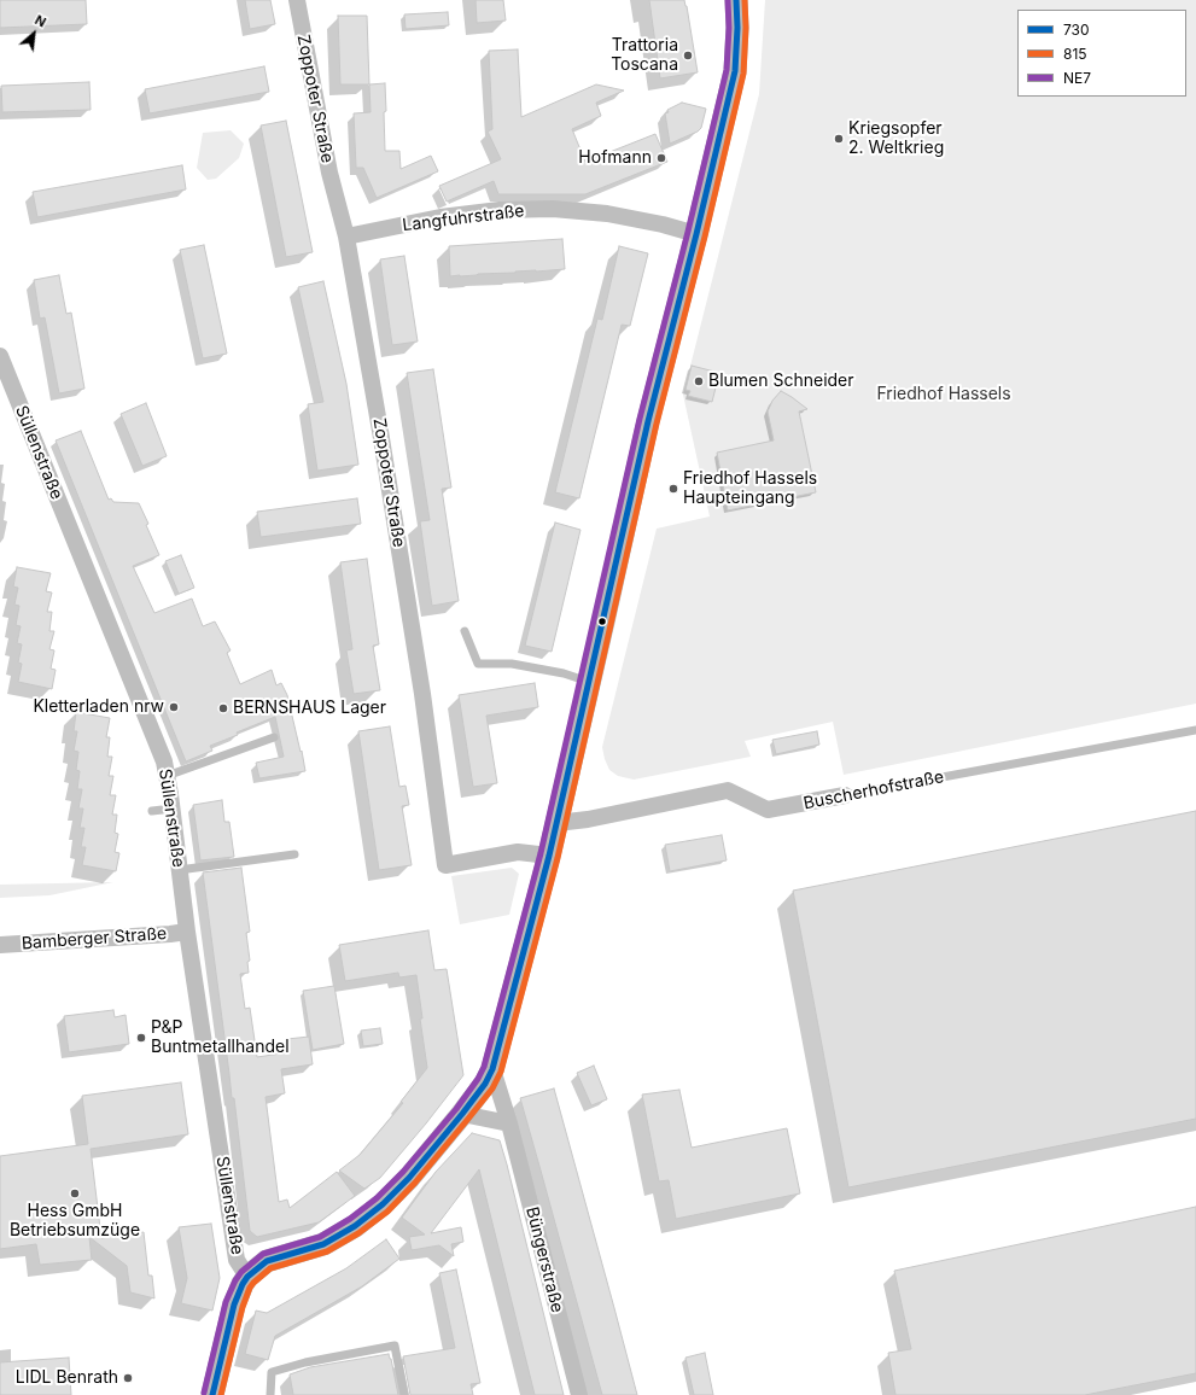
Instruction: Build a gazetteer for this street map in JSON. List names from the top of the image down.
{
  "streets": {
    "street": [
      "Zoppoter Straße",
      "Langfuhrstraße",
      "Süllenstraße",
      "Buscherhofstraße",
      "Bamberger Straße",
      "Büngerstraße"
    ]
  },
  "crossings": [
    ["Zoppoter Straße", "Langfuhrstraße"],
    ["Süllenstraße", "Bamberger Straße"]
  ],
  "parks": ["Friedhof Hassels"],
  "places": [
    "Trattoria Toscana",
    "Kriegsopfer 2. Weltkrieg",
    "Hofmann",
    "Blumen Schneider",
    "Friedhof Hassels Haupteingang",
    "Kletterladen nrw",
    "BERNSHAUS Lager",
    "P&P Buntmetallhandel",
    "Hess GmbH Betriebsumzüge",
    "LIDL Benrath"
  ],
  "lines": ["transit line 730", "transit line 815", "transit line NE7"],
  "legend": ["730", "815", "NE7"],
  "north": "top right"
}
